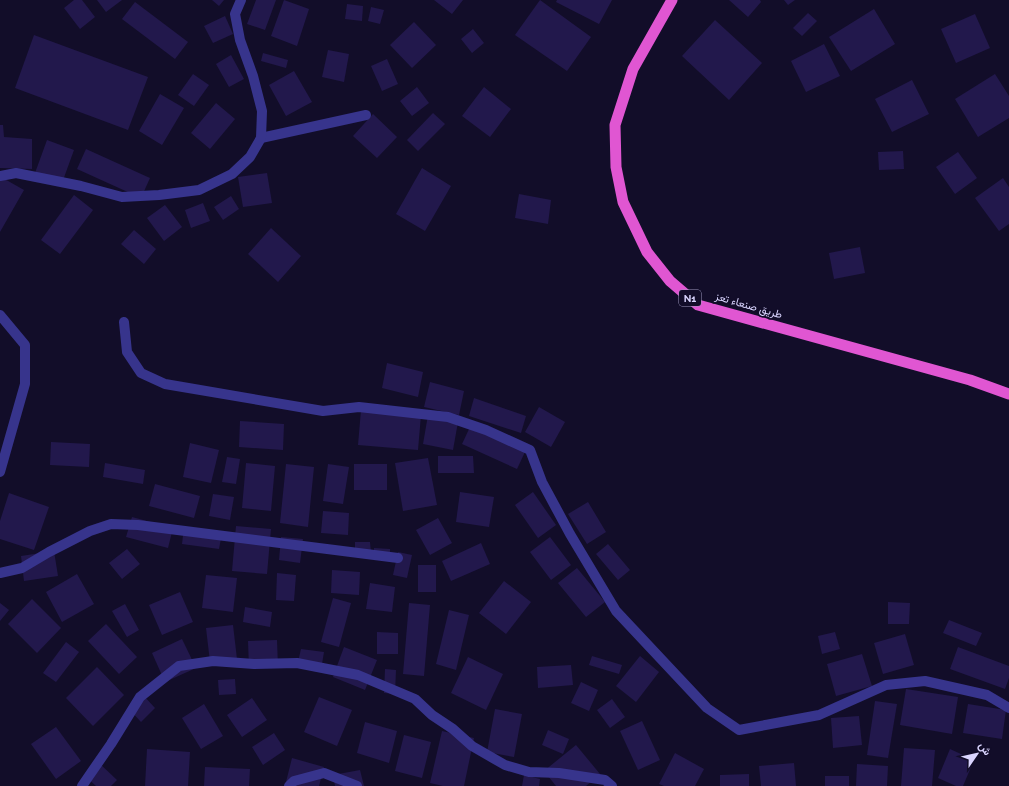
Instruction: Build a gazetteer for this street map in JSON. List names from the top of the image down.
{
  "streets": {
    "highway": ["N1", "طريق صنعاء تعز"]
  },
  "north": "top right"
}
